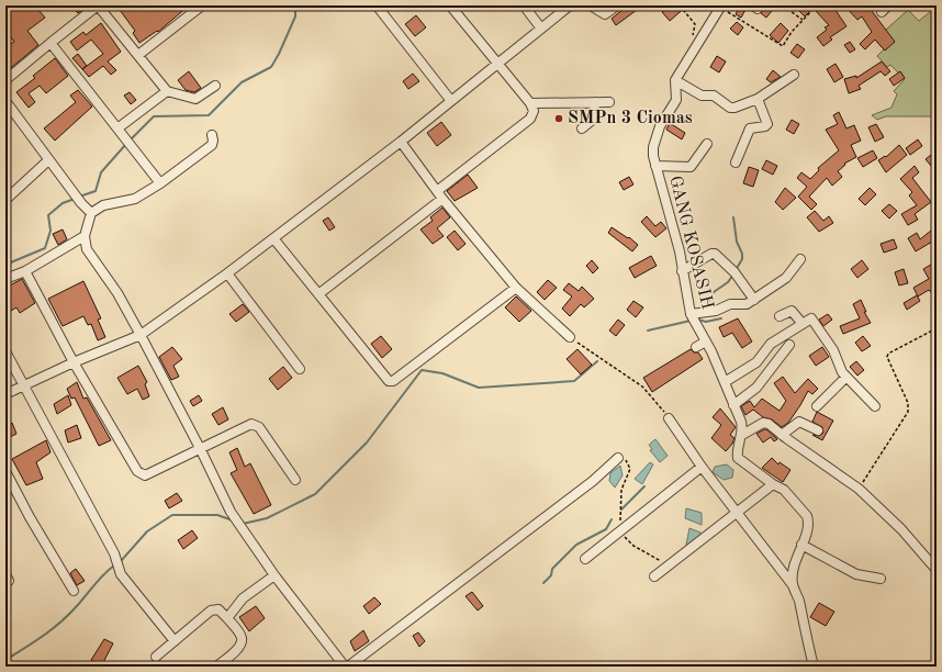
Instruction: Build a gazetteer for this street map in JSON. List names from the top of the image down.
{
  "streets": {
    "street": ["GANG KOSASIH"]
  },
  "places": ["SMPn 3 Ciomas"]
}
